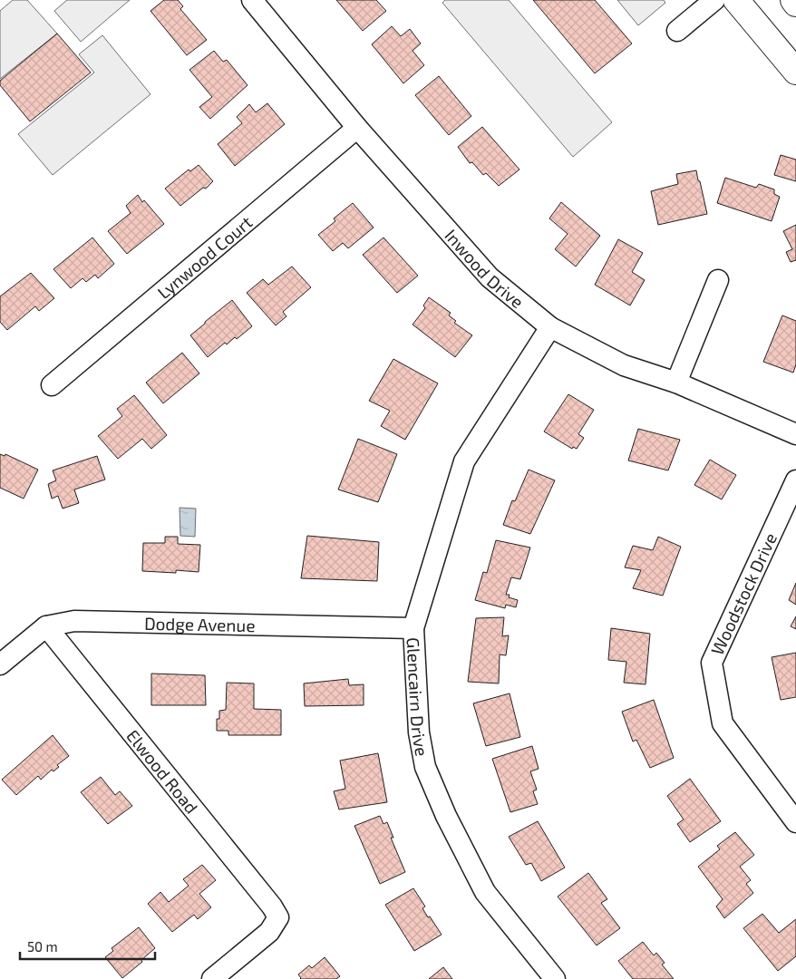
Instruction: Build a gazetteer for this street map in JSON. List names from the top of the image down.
{
  "streets": {
    "street": [
      "Lynwood Court",
      "Inwood Drive",
      "Woodstock Drive",
      "Dodge Avenue",
      "Glencairn Drive",
      "Elwood Road"
    ]
  },
  "crossings": [
    ["Lynwood Court", "Inwood Drive"],
    ["Inwood Drive", "Glencairn Drive"],
    ["Dodge Avenue", "Glencairn Drive"],
    ["Dodge Avenue", "Elwood Road"]
  ],
  "scale_bar": "50 m"
}
